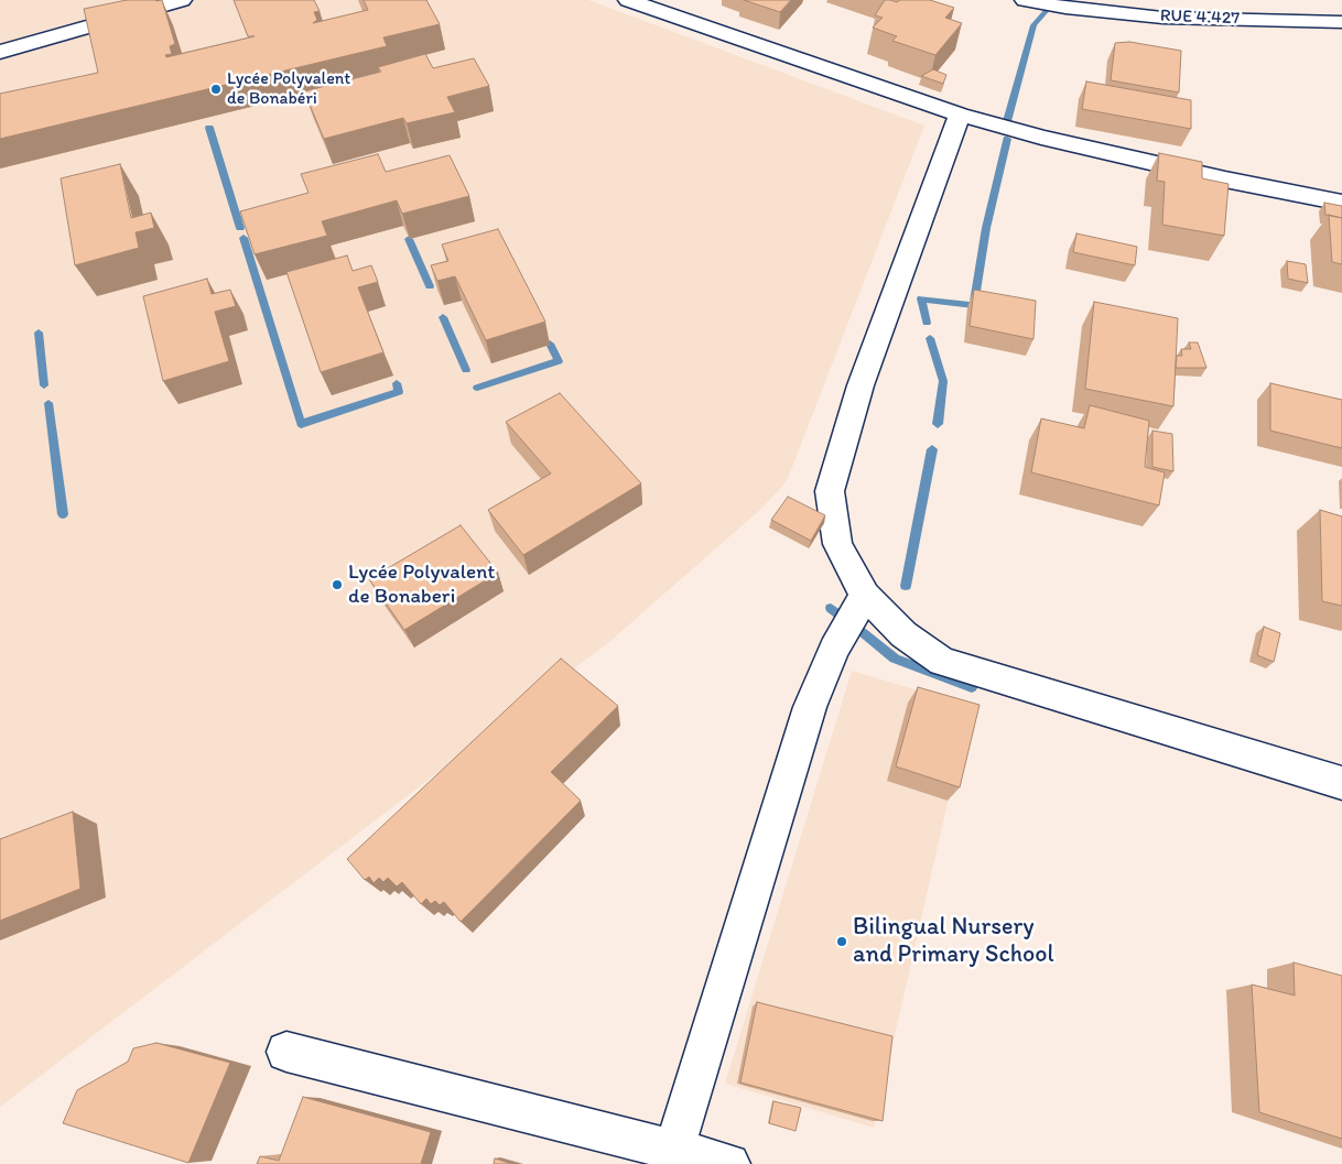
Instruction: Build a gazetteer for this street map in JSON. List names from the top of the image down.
{
  "streets": {
    "street": ["RUE 4.427"]
  },
  "places": ["Lycée Polyvalent de Bonabéri", "Lycée Polyvalent de Bonaberi", "Bilingual Nursery and Primary School"]
}
